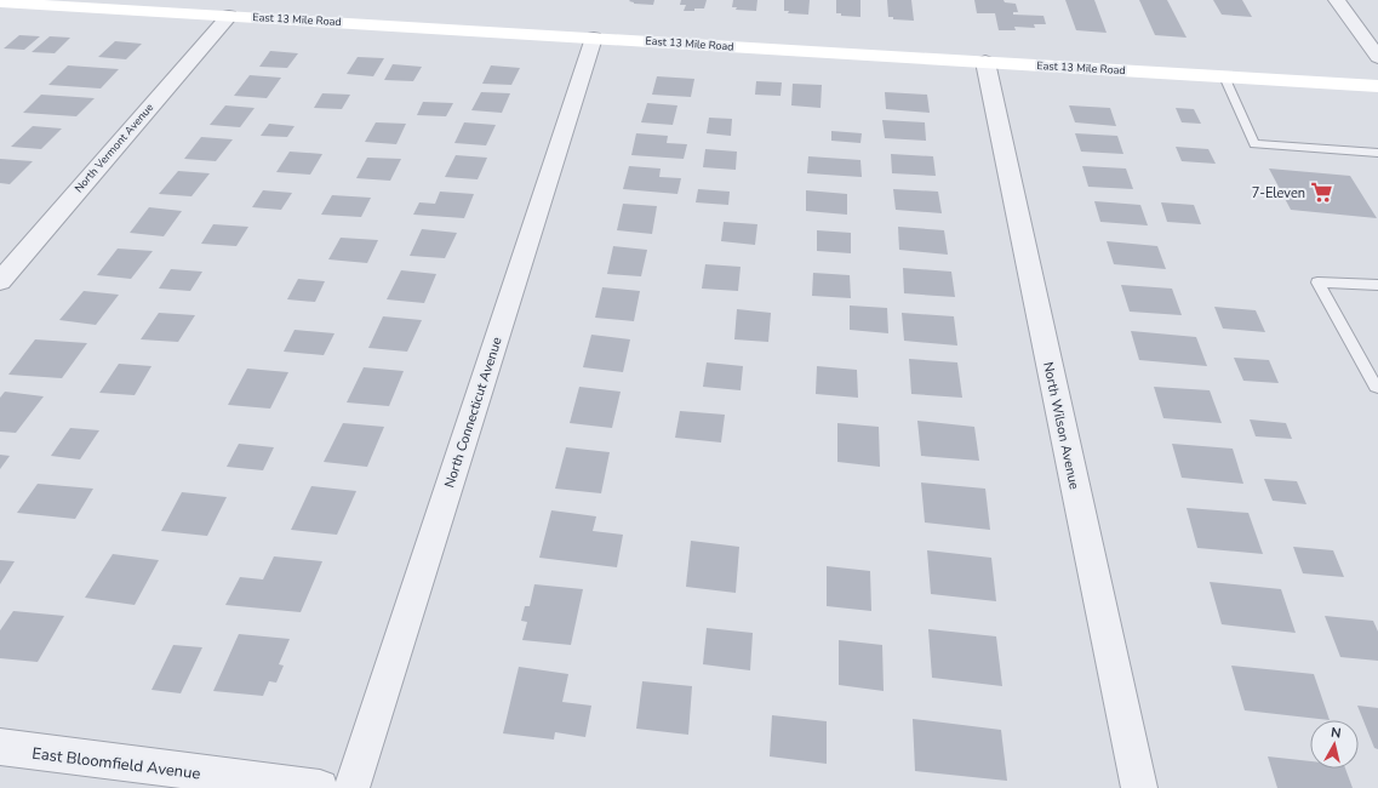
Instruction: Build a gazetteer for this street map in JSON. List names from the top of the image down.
{
  "streets": {
    "main road": ["East 13 Mile Road"],
    "street": [
      "North Vermont Avenue",
      "North Connecticut Avenue",
      "North Wilson Avenue",
      "East Bloomfield Avenue"
    ]
  },
  "crossings": [
    ["East 13 Mile Road", "North Vermont Avenue"],
    ["East 13 Mile Road", "North Connecticut Avenue"],
    ["East 13 Mile Road", "North Wilson Avenue"]
  ],
  "places": {
    "supermarket": ["7-Eleven"]
  },
  "north": "top"
}
